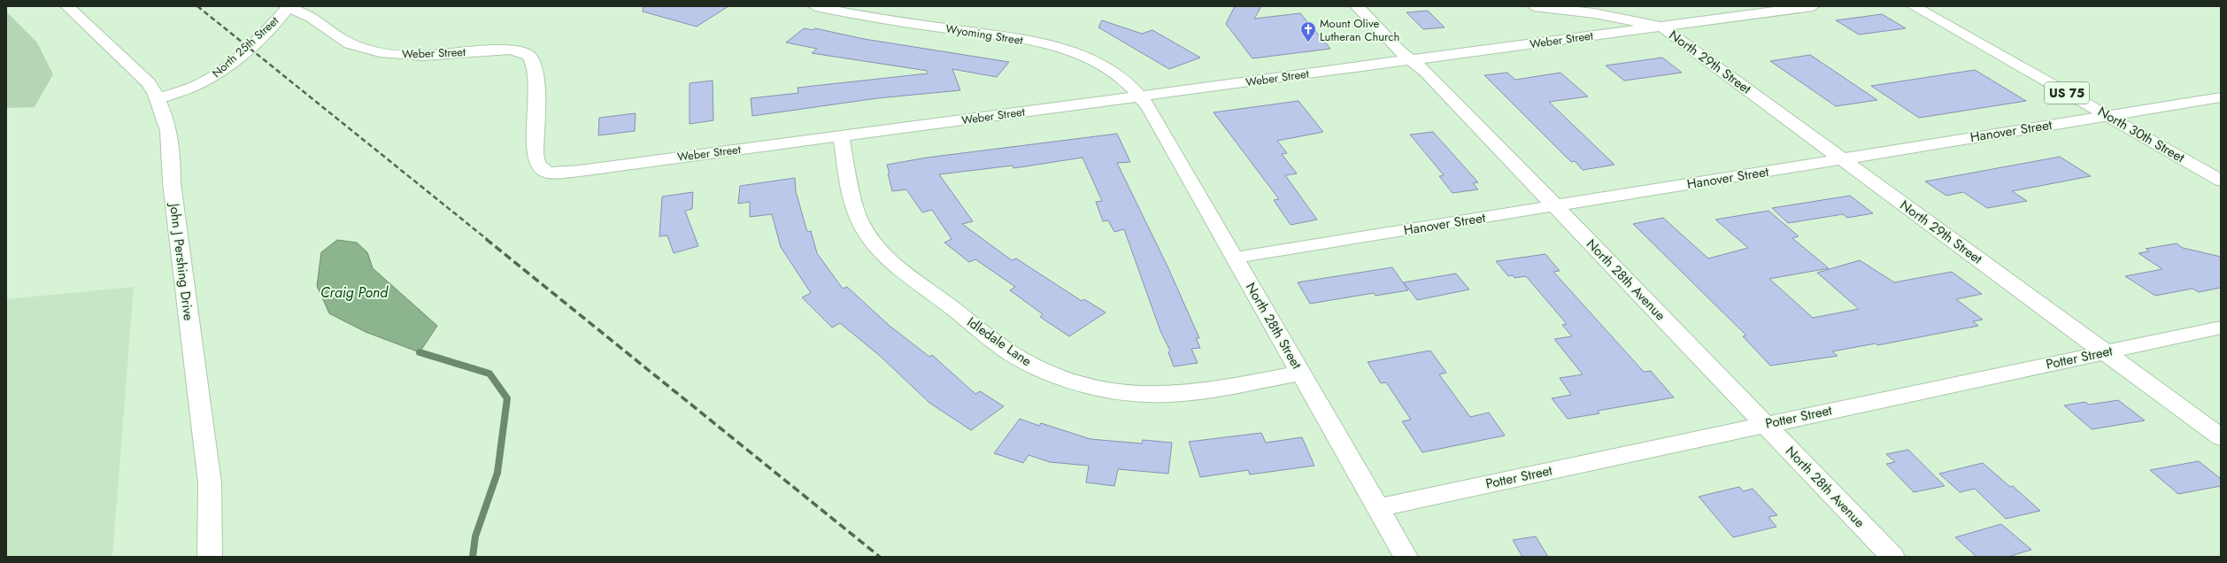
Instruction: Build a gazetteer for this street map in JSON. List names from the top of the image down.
{
  "streets": {
    "main road": [
      "Wyoming Street",
      "Weber Street",
      "North 25th Street",
      "North 29th Street",
      "US 75",
      "Hanover Street",
      "North 30th Street",
      "John J Pershing Drive",
      "North 28th Avenue",
      "North 28th Street",
      "Idledale Lane",
      "Potter Street"
    ]
  },
  "crossings": [
    ["Wyoming Street", "Weber Street"],
    ["Wyoming Street", "North 28th Street"],
    ["Weber Street", "North 25th Street"],
    ["Weber Street", "North 29th Street"],
    ["Weber Street", "North 28th Avenue"],
    ["Weber Street", "North 28th Street"],
    ["Weber Street", "Idledale Lane"],
    ["North 25th Street", "John J Pershing Drive"],
    ["North 29th Street", "Hanover Street"],
    ["North 29th Street", "Potter Street"],
    ["Hanover Street", "North 30th Street"],
    ["Hanover Street", "North 28th Avenue"],
    ["Hanover Street", "North 28th Street"],
    ["North 28th Avenue", "Potter Street"],
    ["North 28th Street", "Idledale Lane"],
    ["North 28th Street", "Potter Street"]
  ],
  "water": ["Craig Pond"],
  "places": {
    "church": ["Mount Olive Lutheran Church"]
  }
}
